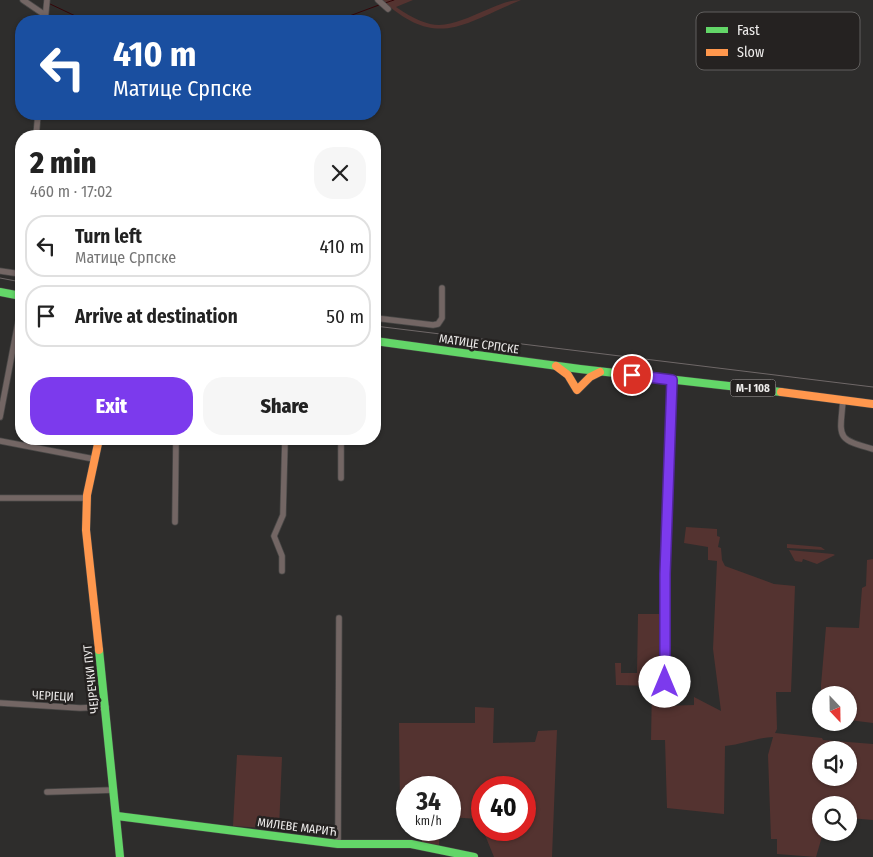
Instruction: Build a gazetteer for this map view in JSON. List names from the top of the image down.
{
  "streets": {
    "street": [
      "МАТИЦЕ СРПСКЕ",
      "M-I 108",
      "ЧЕЈРЕЧКИ ПУТ",
      "ЧЕРЈЕЦИ",
      "МИЛЕВЕ МAРИЋ"
    ]
  },
  "crossings": [
    ["МАТИЦЕ СРПСКЕ", "M-I 108"],
    ["ЧЕЈРЕЧКИ ПУТ", "ЧЕРЈЕЦИ"],
    ["ЧЕЈРЕЧКИ ПУТ", "МИЛЕВЕ МAРИЋ"]
  ],
  "legend": ["Fast", "Slow"],
  "north": "bottom",
  "page": {
    "turn": ["410 m", "Матице Српске"],
    "heading": ["2 min", "460 m · 17:02"],
    "list": [
      {
        "name": "Turn left",
        "note": "Матице Српске",
        "value": "410 m"
      },
      {
        "name": "Arrive at destination",
        "value": "50 m"
      }
    ],
    "buttons": ["Exit", "Share"],
    "speed": "34 km/h",
    "limit": "40"
  }
}
